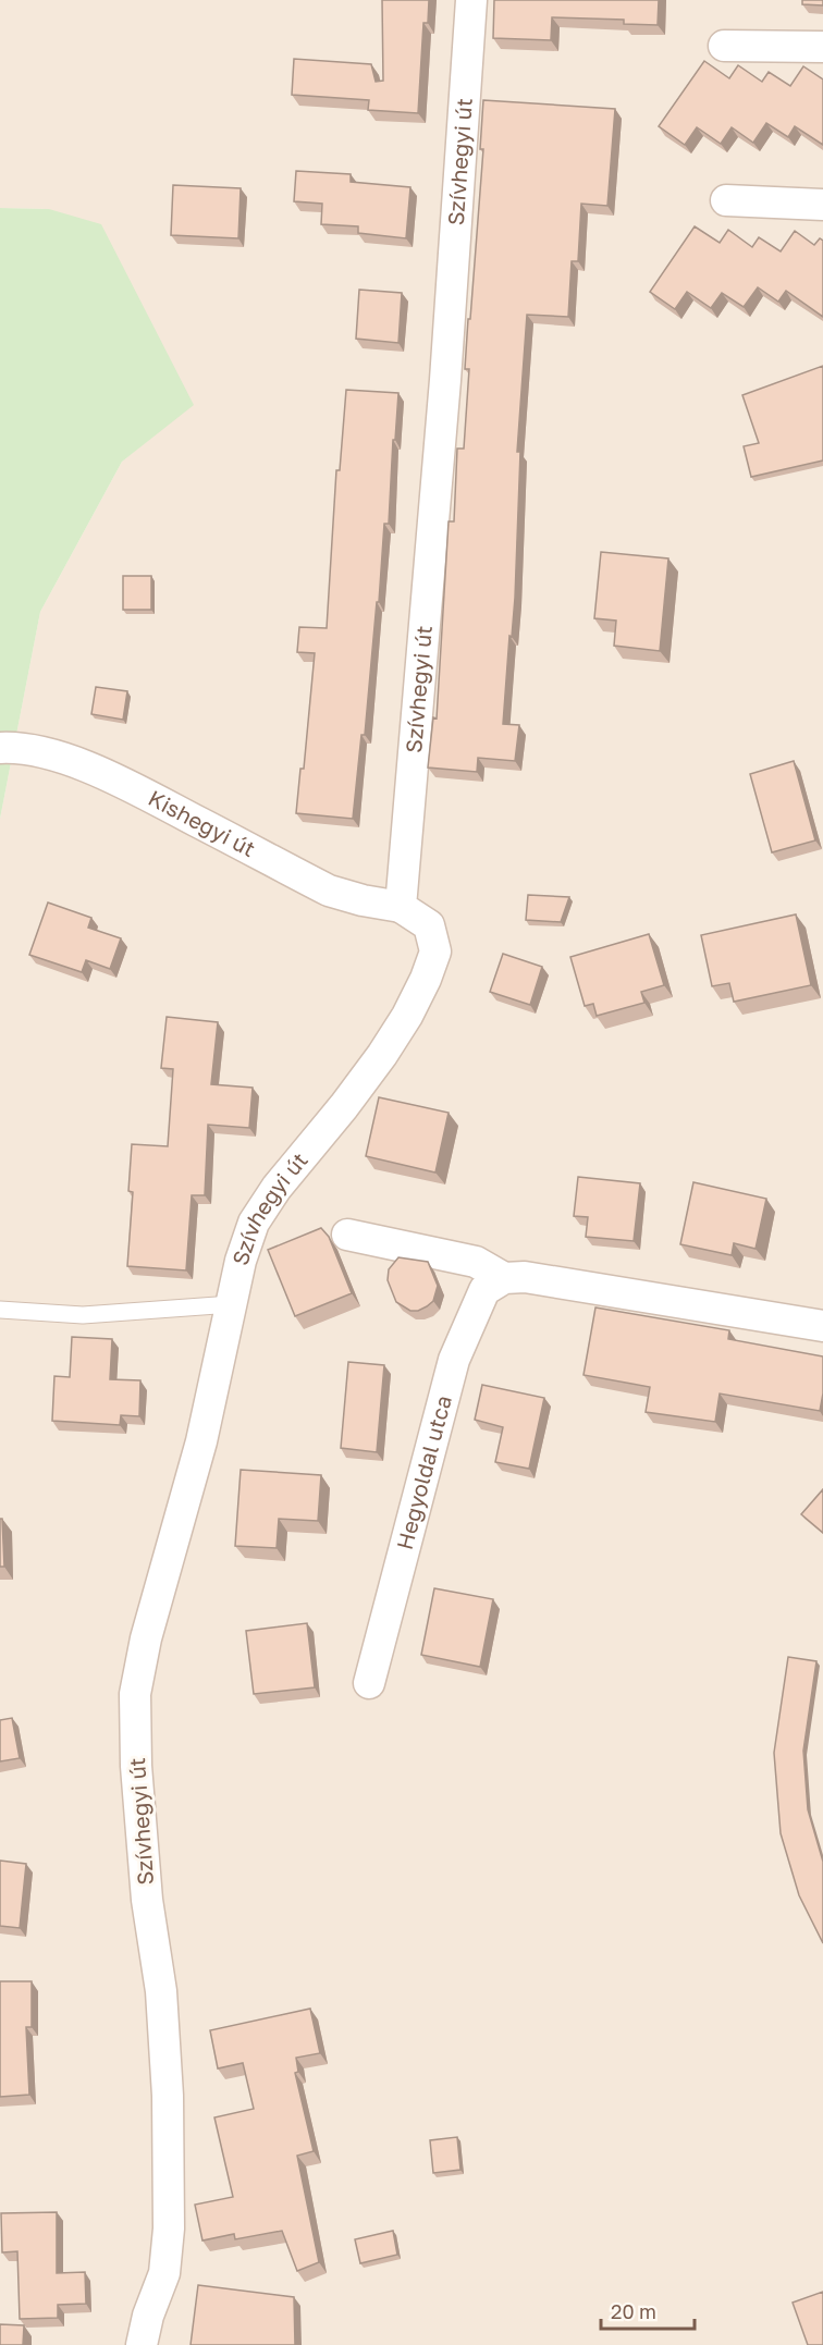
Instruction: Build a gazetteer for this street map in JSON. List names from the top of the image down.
{
  "streets": {
    "street": ["Szívhegyi út", "Kishegyi út", "Hegyoldal utca"]
  },
  "crossings": [
    ["Szívhegyi út", "Kishegyi út"]
  ],
  "scale_bar": "20 m"
}
